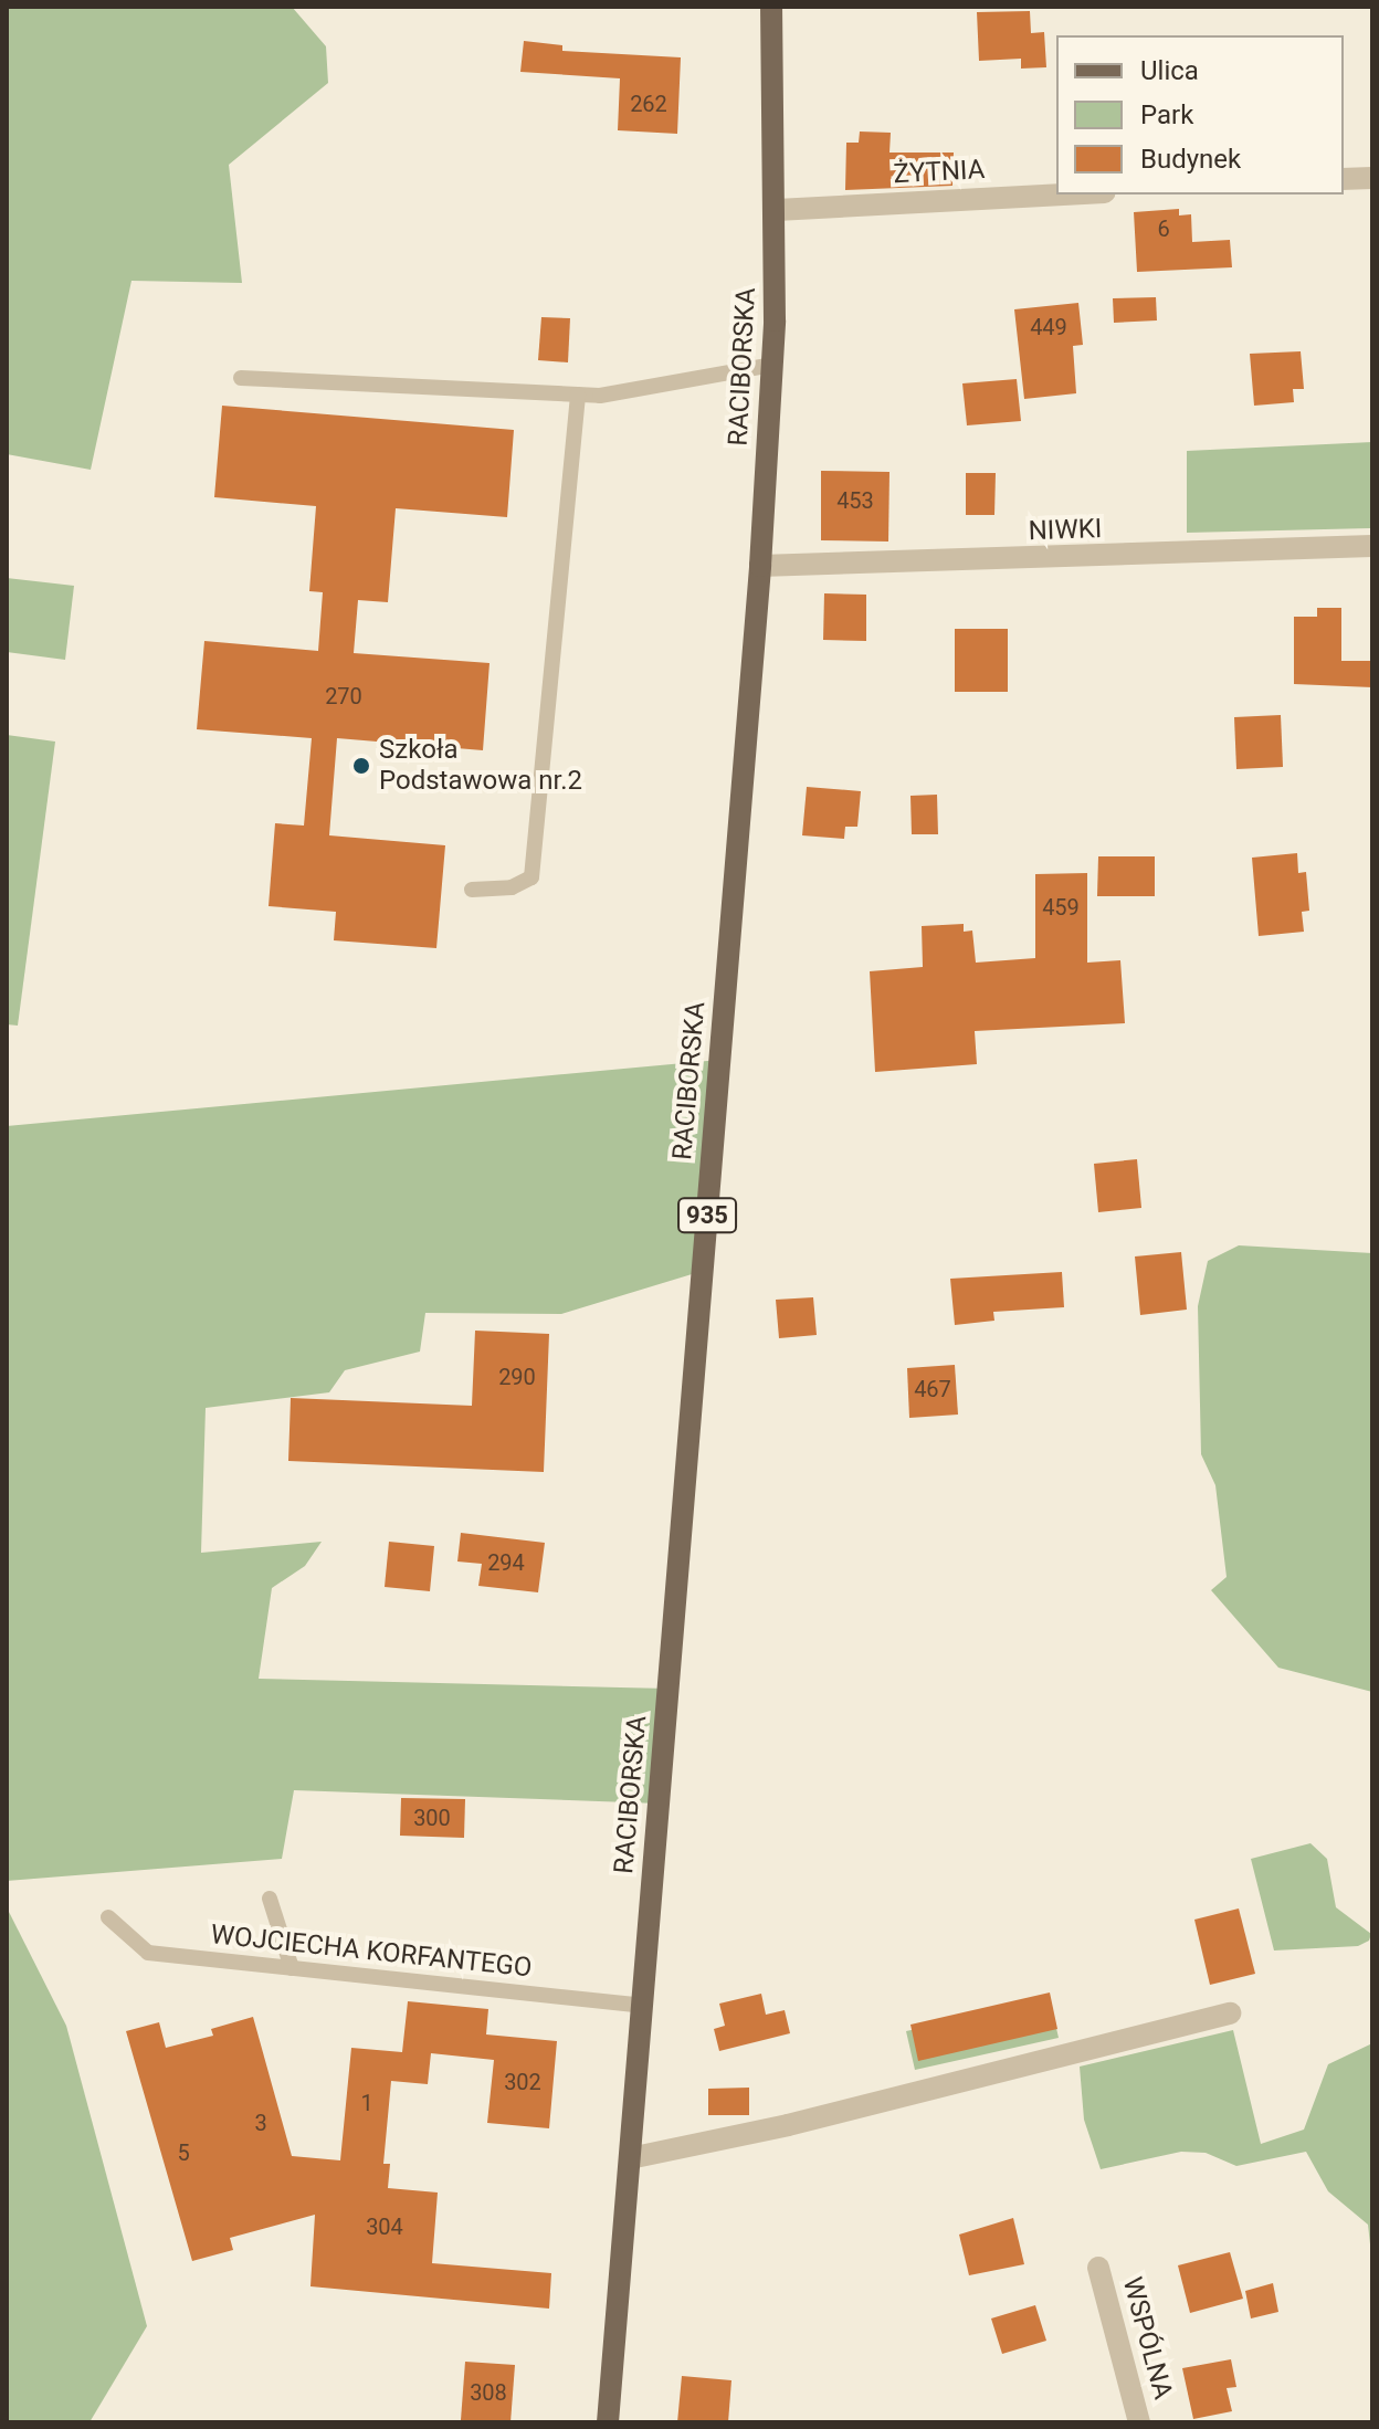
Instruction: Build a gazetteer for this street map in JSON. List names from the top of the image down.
{
  "streets": {
    "main road": ["RACIBORSKA", "935"],
    "street": ["ŻYTNIA", "NIWKI", "WSPÓLNA"],
    "lane": ["WOJCIECHA KORFANTEGO"]
  },
  "crossings": [
    ["ŻYTNIA", "RACIBORSKA"],
    ["RACIBORSKA", "NIWKI"],
    ["RACIBORSKA", "WOJCIECHA KORFANTEGO"]
  ],
  "places": ["Szkoła Podstawowa nr.2"],
  "house_numbers": [
    "262",
    "6",
    "449",
    "453",
    "270",
    "459",
    "290",
    "467",
    "294",
    "300",
    "302",
    "1",
    "3",
    "5",
    "304",
    "308"
  ],
  "legend": ["Ulica", "Park", "Budynek"]
}
